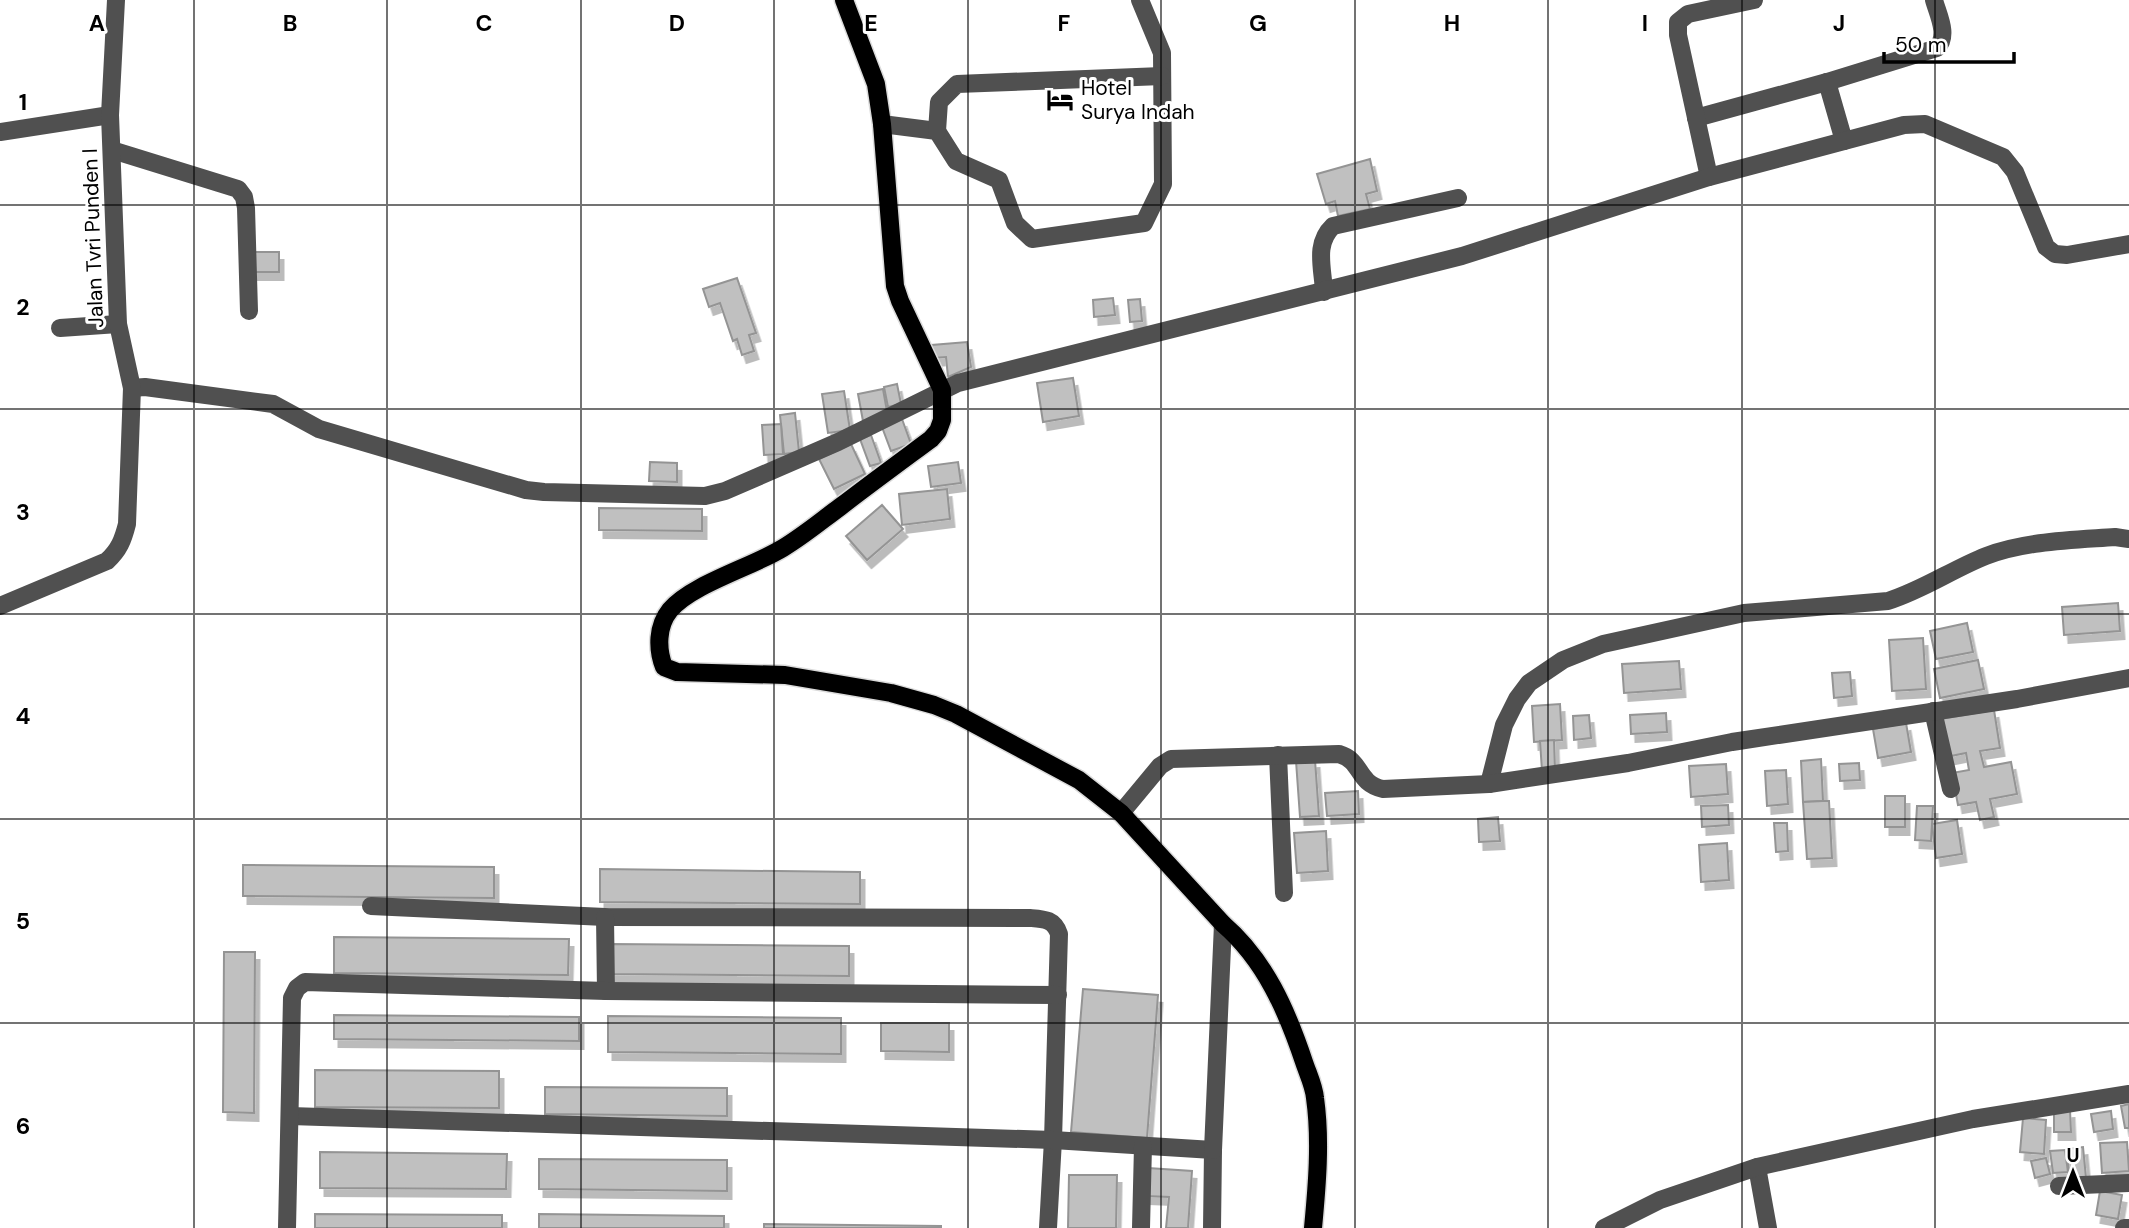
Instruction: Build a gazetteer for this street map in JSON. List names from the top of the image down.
{
  "streets": {
    "street": ["Jalan Tvri Punden I"]
  },
  "places": {
    "hotel": ["Hotel Surya Indah"]
  },
  "scale_bar": "50 m",
  "north": "top",
  "grid": {
    "columns": [
      "A",
      "B",
      "C",
      "D",
      "E",
      "F",
      "G",
      "H",
      "I",
      "J"
    ],
    "rows": [
      "1",
      "2",
      "3",
      "4",
      "5",
      "6"
    ]
  }
}
